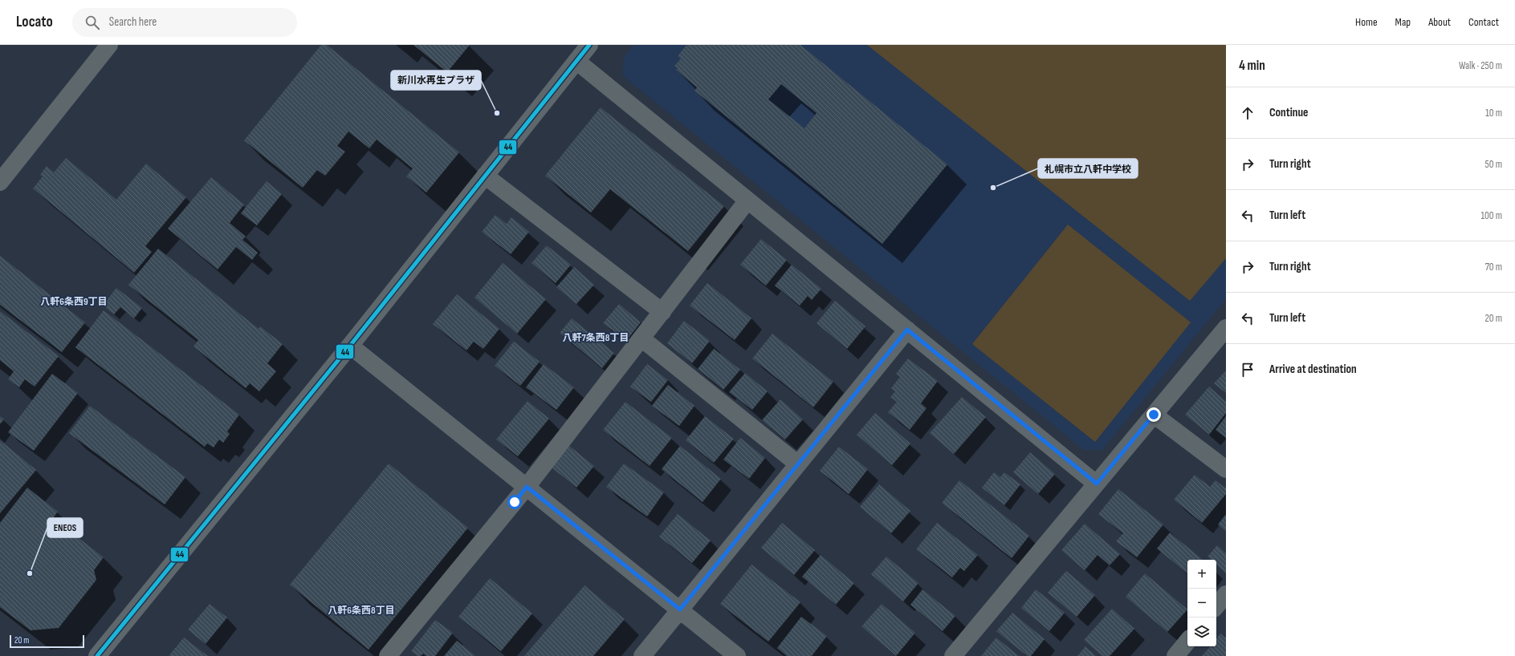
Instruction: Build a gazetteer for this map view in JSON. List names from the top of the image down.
{
  "districts": ["八軒6条西9丁目", "八軒7条西8丁目", "八軒6条西8丁目"],
  "places": ["新川水再生プラザ", "札幌市立八軒中学校", "ENEOS"],
  "lines": ["transit line 44"],
  "scale_bar": "20 m",
  "page": {
    "header": "Locato",
    "search": "Search here",
    "nav": [
      "Home",
      "Map",
      "About",
      "Contact"
    ],
    "heading": ["4 min", "Walk · 250 m"],
    "list": [
      ["Continue", "10 m"],
      ["Turn right", "50 m"],
      ["Turn left", "100 m"],
      ["Turn right", "70 m"],
      ["Turn left", "20 m"],
      "Arrive at destination"
    ],
    "map_buttons": ["+", "−"],
    "scale": "20 m"
  }
}
